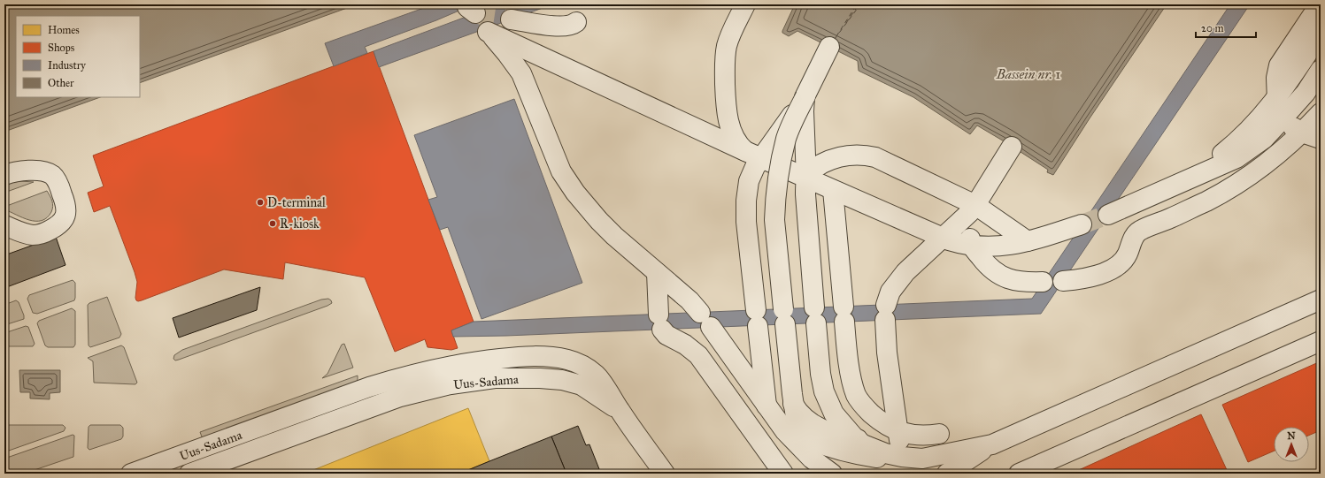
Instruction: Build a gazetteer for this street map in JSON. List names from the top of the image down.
{
  "streets": {
    "street": ["Uus-Sadama"]
  },
  "water": ["Bassein nr. 1"],
  "places": ["D-terminal", "R-kiosk"],
  "legend": [
    "Homes",
    "Shops",
    "Industry",
    "Other"
  ],
  "scale_bar": "20 m",
  "north": "top"
}
